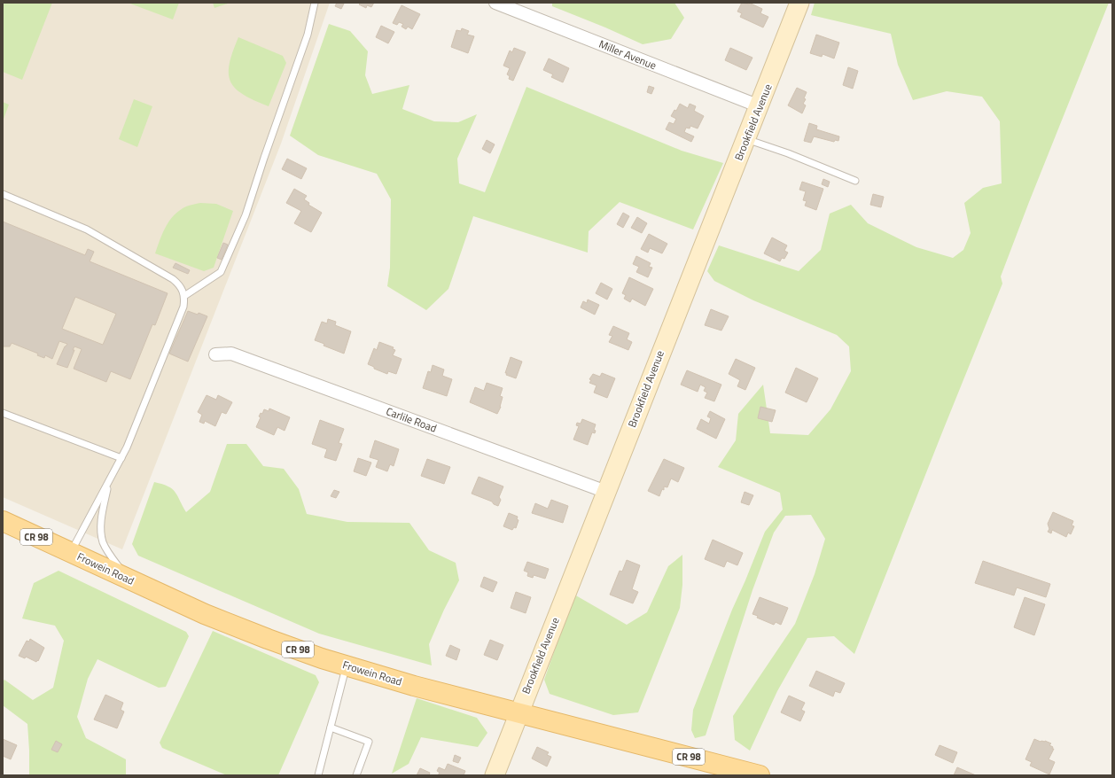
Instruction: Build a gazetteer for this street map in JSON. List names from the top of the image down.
{
  "streets": {
    "main road": ["Brookfield Avenue", "CR 98", "Frowein Road"],
    "street": ["Miller Avenue", "Carlile Road"]
  },
  "crossings": [
    ["Miller Avenue", "Brookfield Avenue"],
    ["Brookfield Avenue", "Carlile Road"],
    ["Brookfield Avenue", "Frowein Road"]
  ]
}
